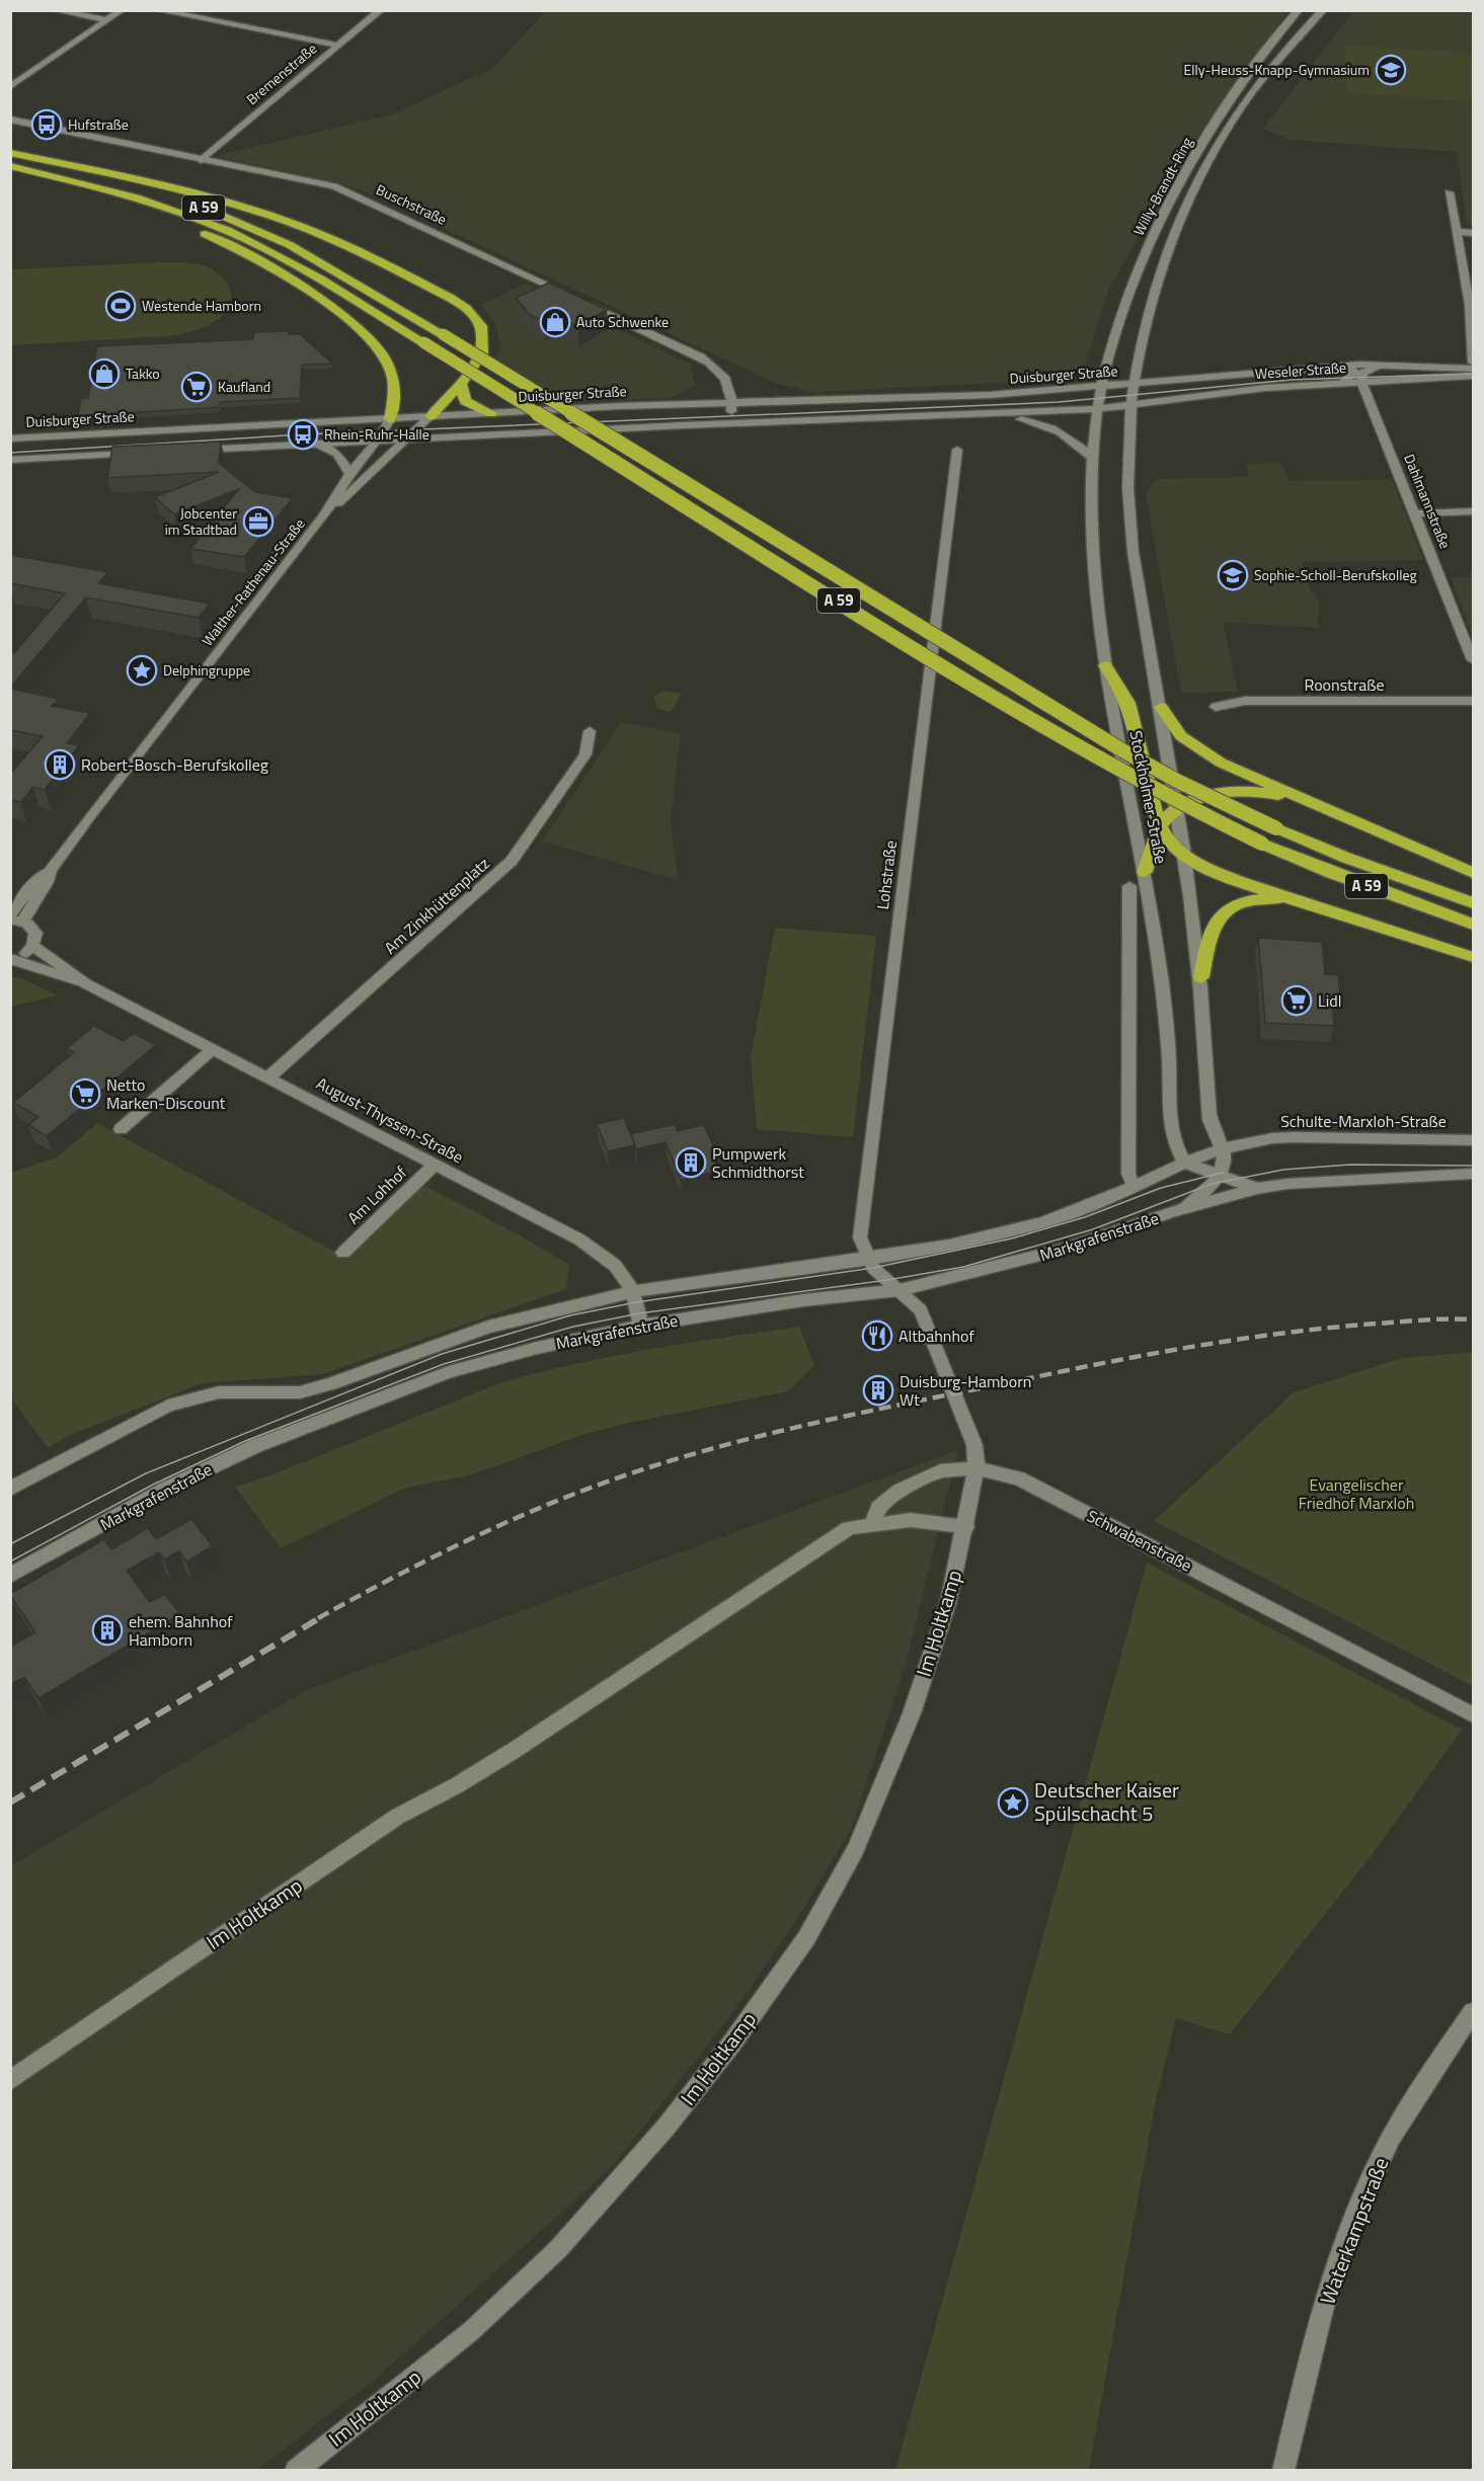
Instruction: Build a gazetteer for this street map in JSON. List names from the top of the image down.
{
  "streets": {
    "highway": ["A 59"],
    "street": [
      "Bremenstraße",
      "Willy-Brandt-Ring",
      "Buschstraße",
      "Weseler Straße",
      "Duisburger Straße",
      "Dahlmannstraße",
      "Walther-Rathenau-Straße",
      "Roonstraße",
      "Stockholmer Straße",
      "Lohstraße",
      "Am Zinkhüttenplatz",
      "August-Thyssen-Straße",
      "Schulte-Marxloh-Straße",
      "Am Lohhof",
      "Markgrafenstraße",
      "Schwabenstraße",
      "Im Holtkamp",
      "Waterkampstraße"
    ]
  },
  "crossings": [
    ["Bremenstraße", "Buschstraße"],
    ["Willy-Brandt-Ring", "Weseler Straße"],
    ["Willy-Brandt-Ring", "Duisburger Straße"],
    ["Willy-Brandt-Ring", "Stockholmer Straße"],
    ["Buschstraße", "Duisburger Straße"],
    ["Weseler Straße", "Duisburger Straße"],
    ["Weseler Straße", "Dahlmannstraße"],
    ["Weseler Straße", "Stockholmer Straße"],
    ["Duisburger Straße", "Walther-Rathenau-Straße"],
    ["Duisburger Straße", "Stockholmer Straße"],
    ["Stockholmer Straße", "Schulte-Marxloh-Straße"],
    ["Stockholmer Straße", "Markgrafenstraße"],
    ["Lohstraße", "Markgrafenstraße"],
    ["Am Zinkhüttenplatz", "August-Thyssen-Straße"],
    ["August-Thyssen-Straße", "Am Lohhof"],
    ["August-Thyssen-Straße", "Markgrafenstraße"],
    ["Schulte-Marxloh-Straße", "Markgrafenstraße"],
    ["Schwabenstraße", "Im Holtkamp"]
  ],
  "parks": ["Evangelischer Friedhof Marxloh"],
  "places": {
    "school or university": ["Elly-Heuss-Knapp-Gymnasium", "Sophie-Scholl-Berufskolleg"],
    "bus stop": ["Hufstraße", "Rhein-Ruhr-Halle"],
    "sports": ["Westende Hamborn"],
    "shop": ["Auto Schwenke", "Takko"],
    "supermarket": ["Kaufland", "Lidl", "Netto Marken-Discount"],
    "office": ["Jobcenter im Stadtbad"],
    "place": ["Delphingruppe", "Deutscher Kaiser Spülschacht 5"],
    "building": [
      "Robert-Bosch-Berufskolleg",
      "Pumpwerk Schmidthorst",
      "Duisburg-Hamborn Wt",
      "ehem. Bahnhof Hamborn"
    ],
    "restaurant": ["Altbahnhof"]
  }
}
